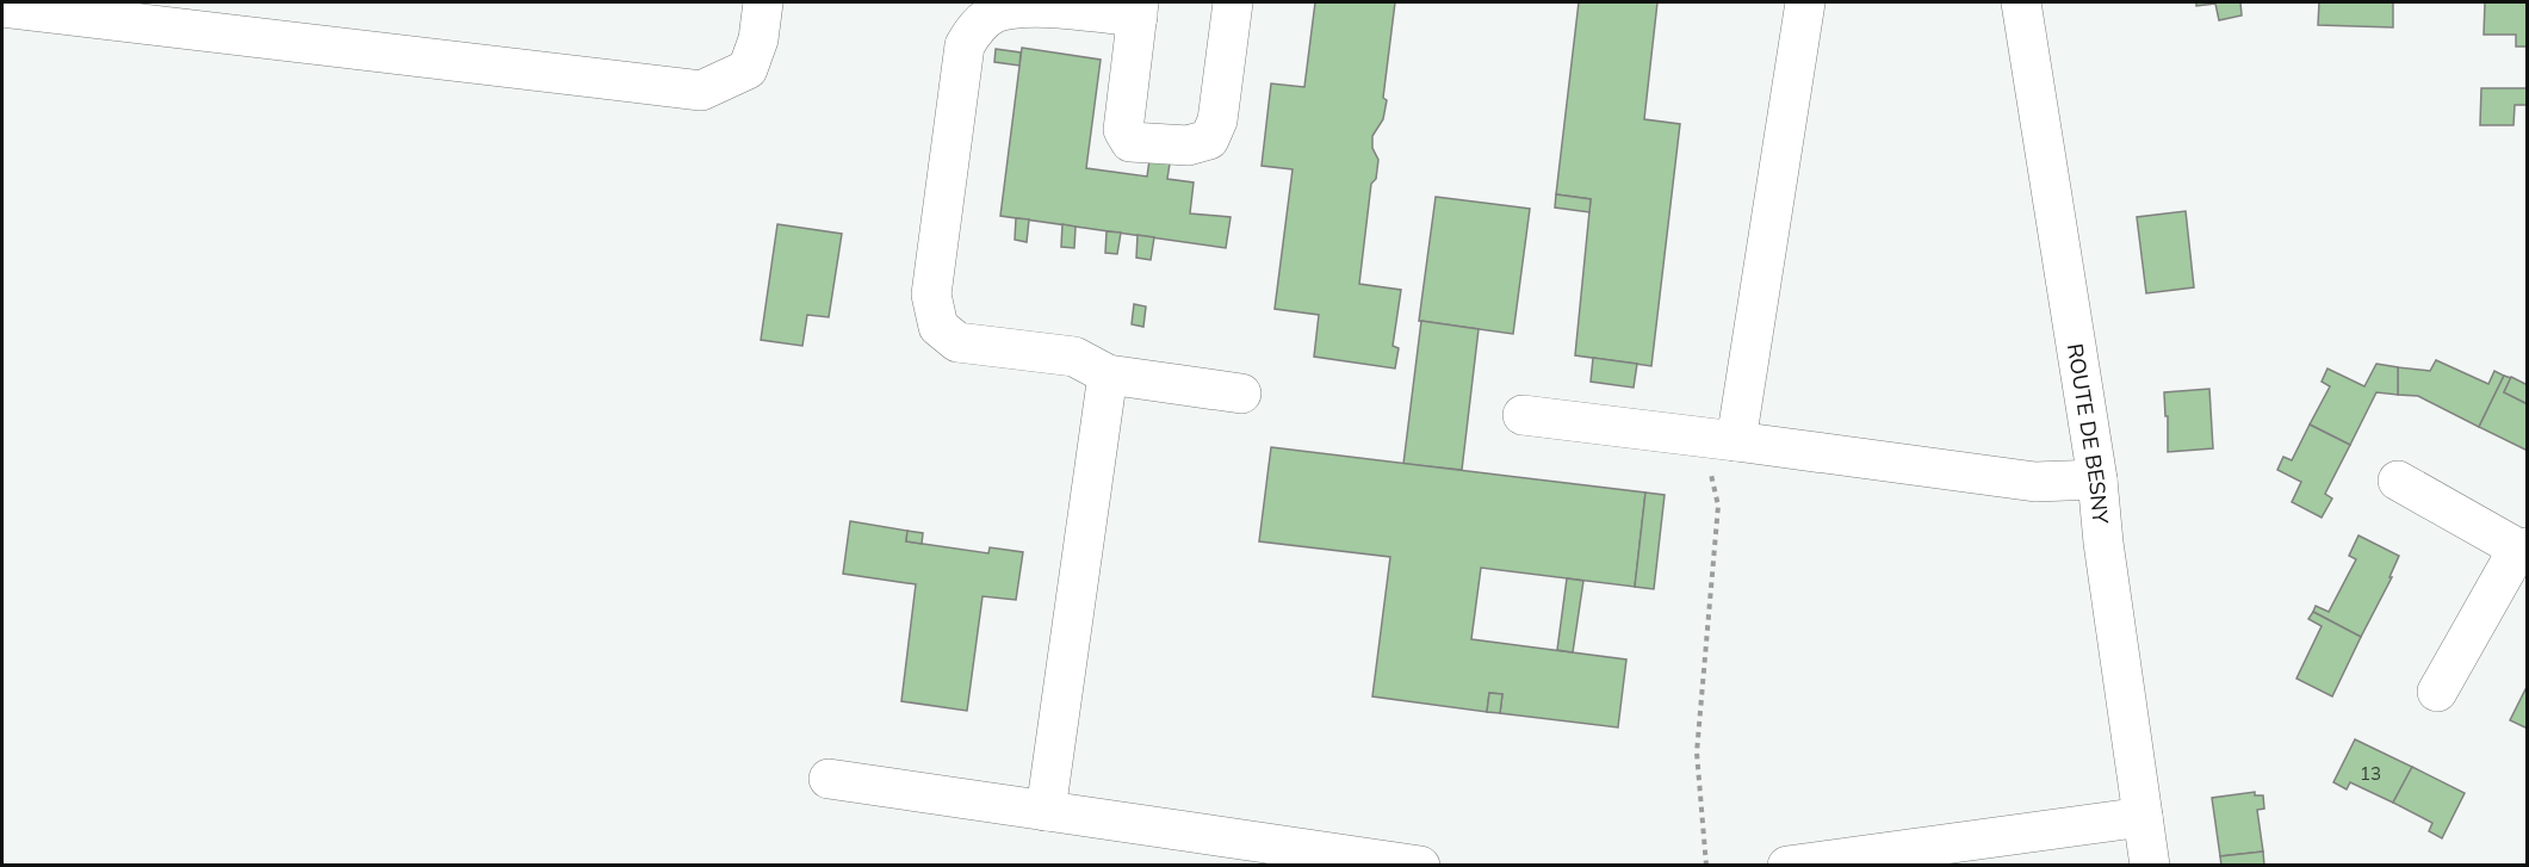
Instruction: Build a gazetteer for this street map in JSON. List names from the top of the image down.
{
  "streets": {
    "main road": ["ROUTE DE BESNY"]
  },
  "house_numbers": ["13"]
}
